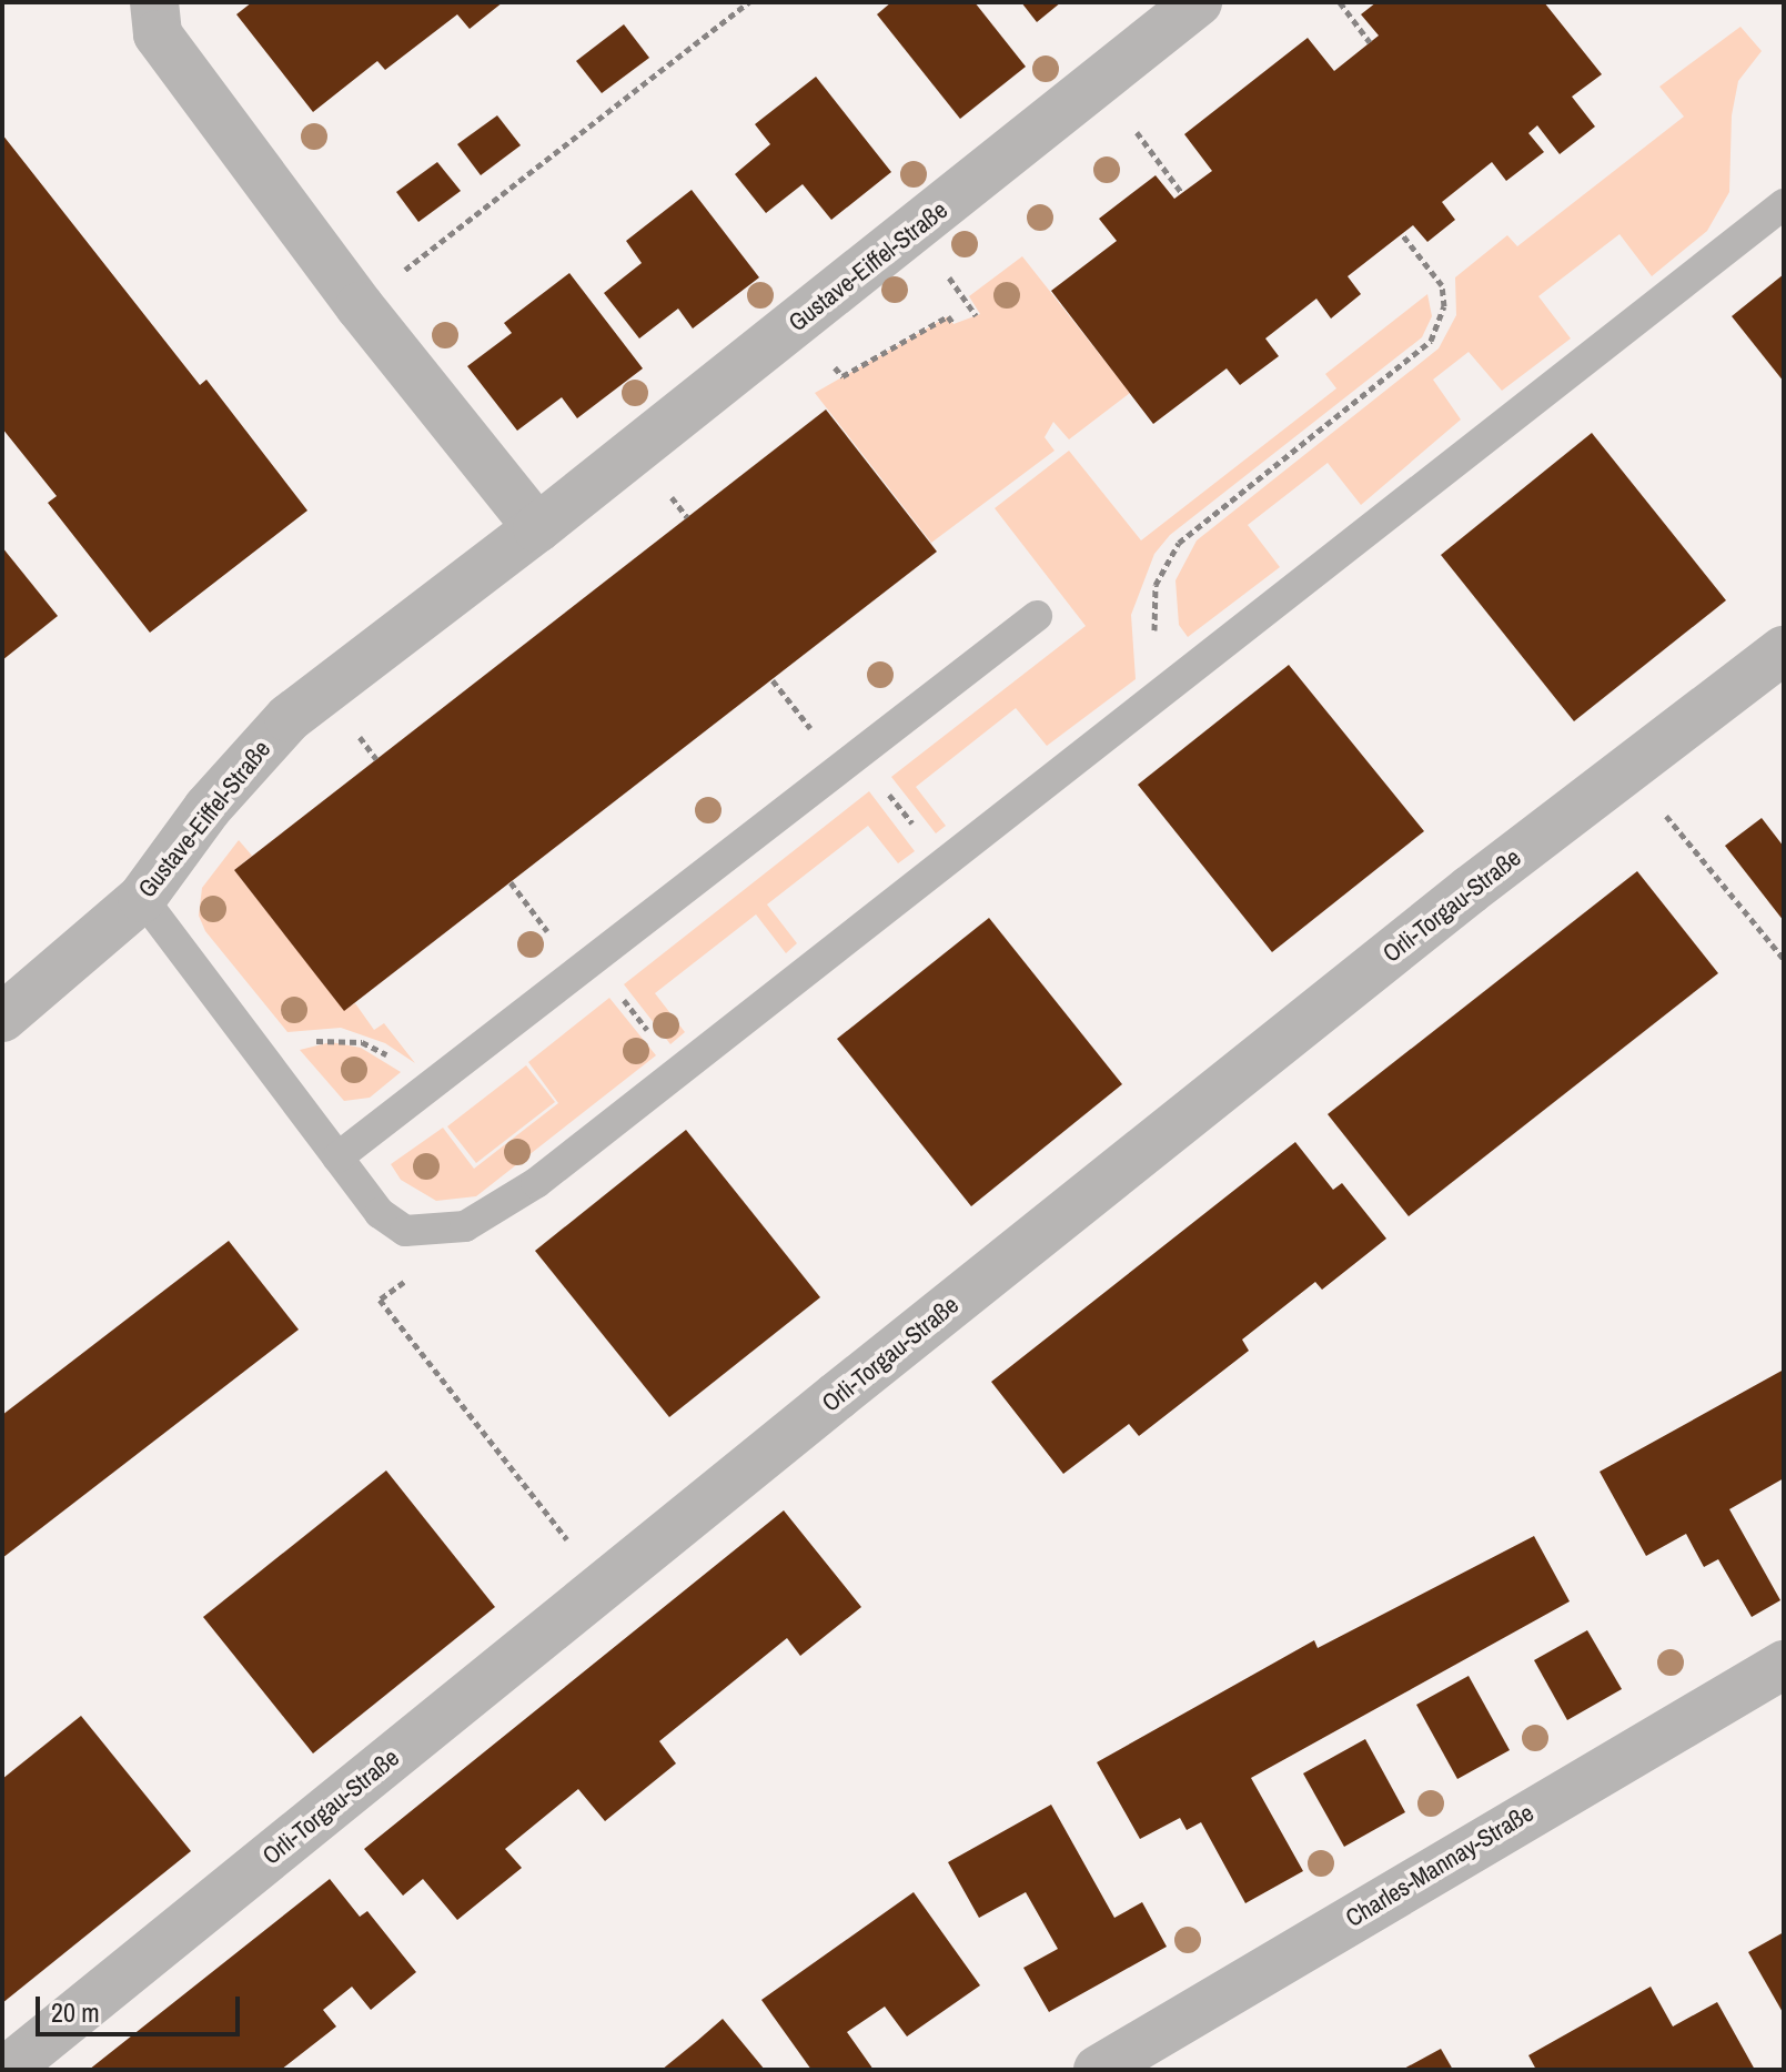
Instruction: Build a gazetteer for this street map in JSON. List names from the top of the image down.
{
  "streets": {
    "street": ["Gustave-Eiffel-Straße", "Orli-Torgau-Straße", "Charles-Mannay-Straße"]
  },
  "scale_bar": "20 m"
}
